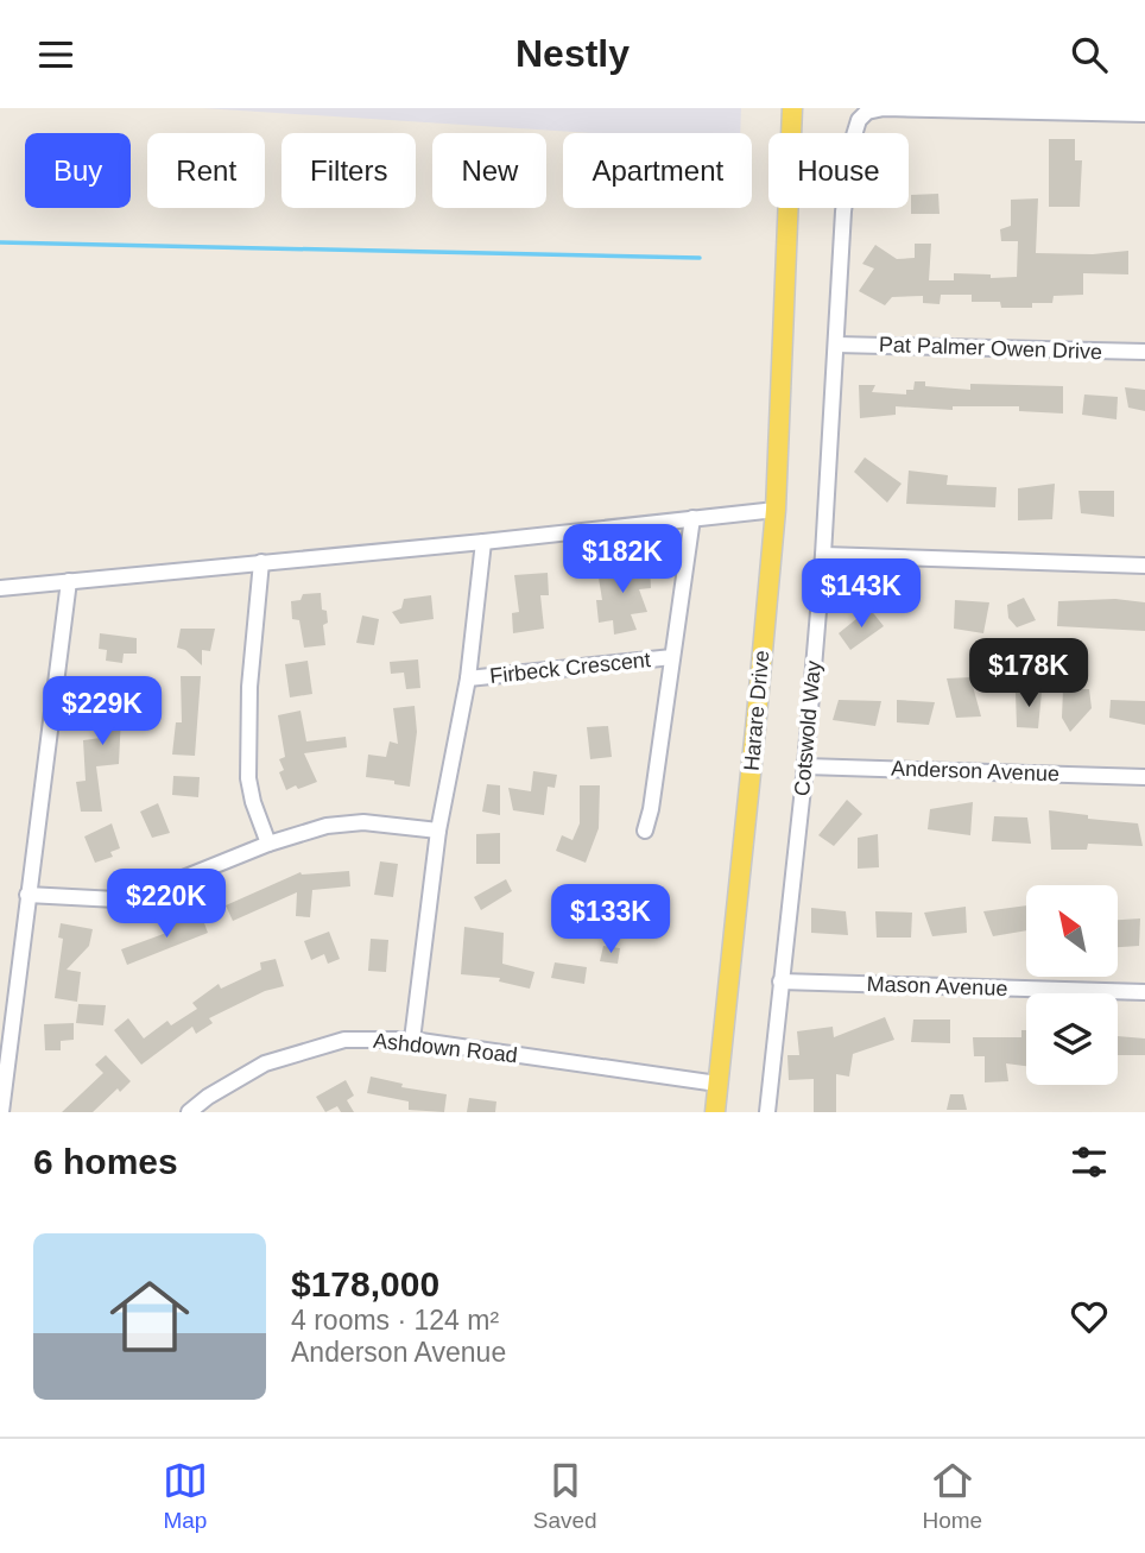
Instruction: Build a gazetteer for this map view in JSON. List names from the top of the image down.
{
  "streets": {
    "main road": ["Harare Drive"],
    "street": [
      "Pat Palmer Owen Drive",
      "Firbeck Crescent",
      "Cotswold Way",
      "Anderson Avenue",
      "Mason Avenue",
      "Ashdown Road"
    ]
  },
  "crossings": [
    ["Pat Palmer Owen Drive", "Cotswold Way"],
    ["Harare Drive", "Ashdown Road"],
    ["Cotswold Way", "Anderson Avenue"],
    ["Cotswold Way", "Mason Avenue"]
  ],
  "north": "top left",
  "page": {
    "header": "Nestly",
    "chip": [
      "Buy",
      "Rent",
      "Filters",
      "New",
      "Apartment",
      "House"
    ],
    "price": [
      "$182K",
      "$143K",
      "$178K",
      "$229K",
      "$220K",
      "$133K"
    ],
    "heading": "6 homes",
    "list": [
      {
        "name": "$178,000",
        "note": "4 rooms · 124 m² · Anderson Avenue"
      }
    ],
    "tabs": ["Map", "Saved", "Home"]
  }
}
